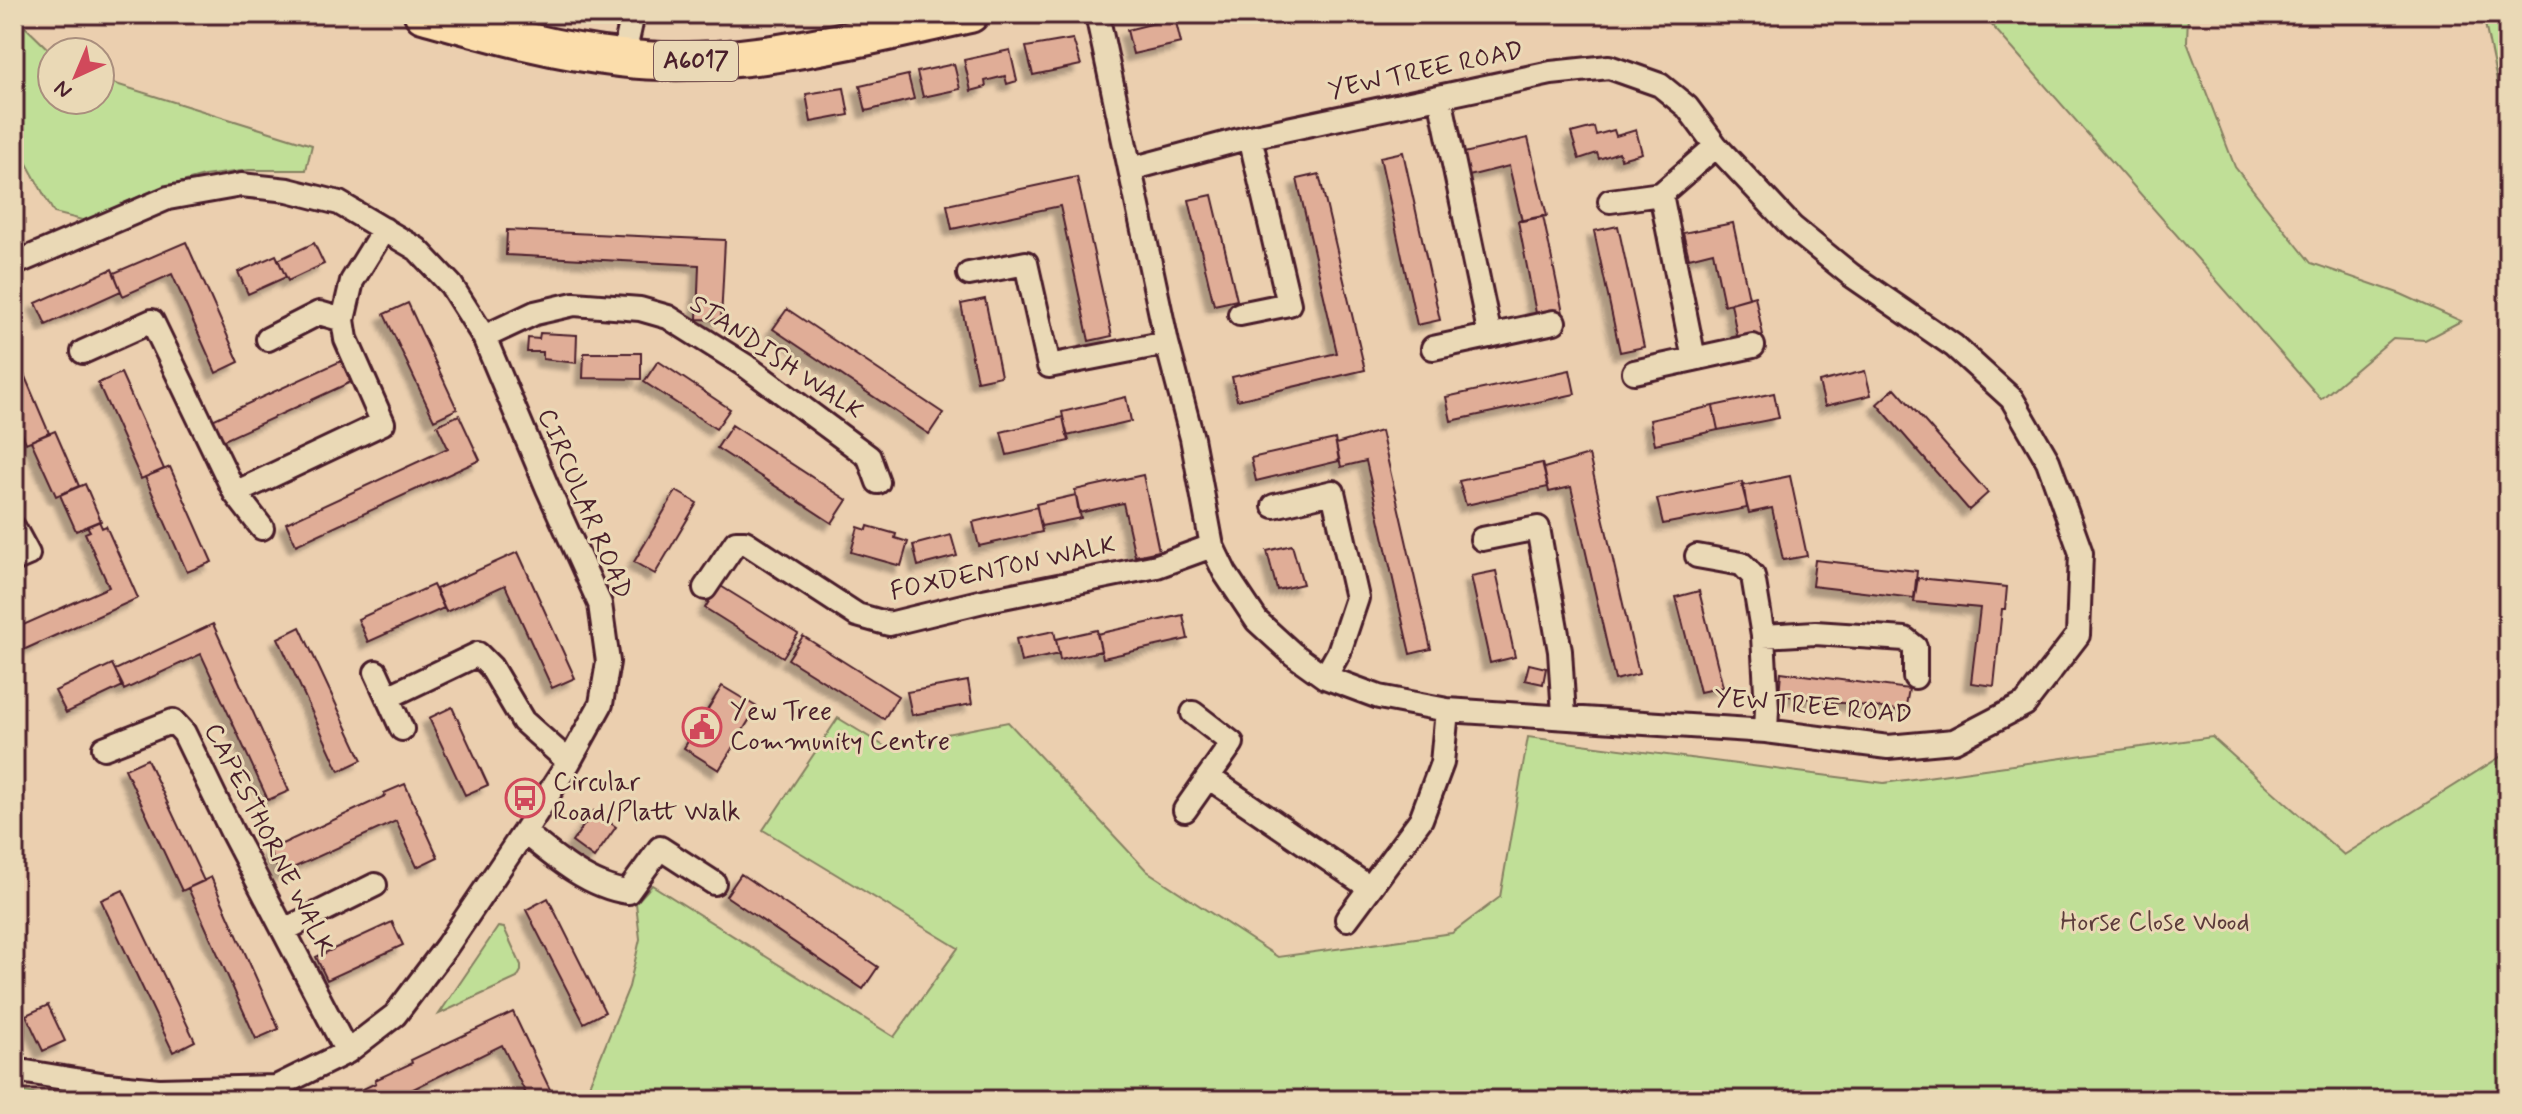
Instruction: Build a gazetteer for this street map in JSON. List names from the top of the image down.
{
  "streets": {
    "highway": ["A6017"],
    "street": [
      "YEW TREE ROAD",
      "STANDISH WALK",
      "CIRCULAR ROAD",
      "FOXDENTON WALK",
      "CAPESTHORNE WALK"
    ]
  },
  "crossings": [
    ["YEW TREE ROAD", "FOXDENTON WALK"],
    ["STANDISH WALK", "CIRCULAR ROAD"],
    ["CIRCULAR ROAD", "CAPESTHORNE WALK"]
  ],
  "parks": ["Horse Close Wood"],
  "places": {
    "public building": ["Yew Tree Community Centre"],
    "bus stop": ["Circular Road/Platt Walk"]
  },
  "north": "bottom left"
}
